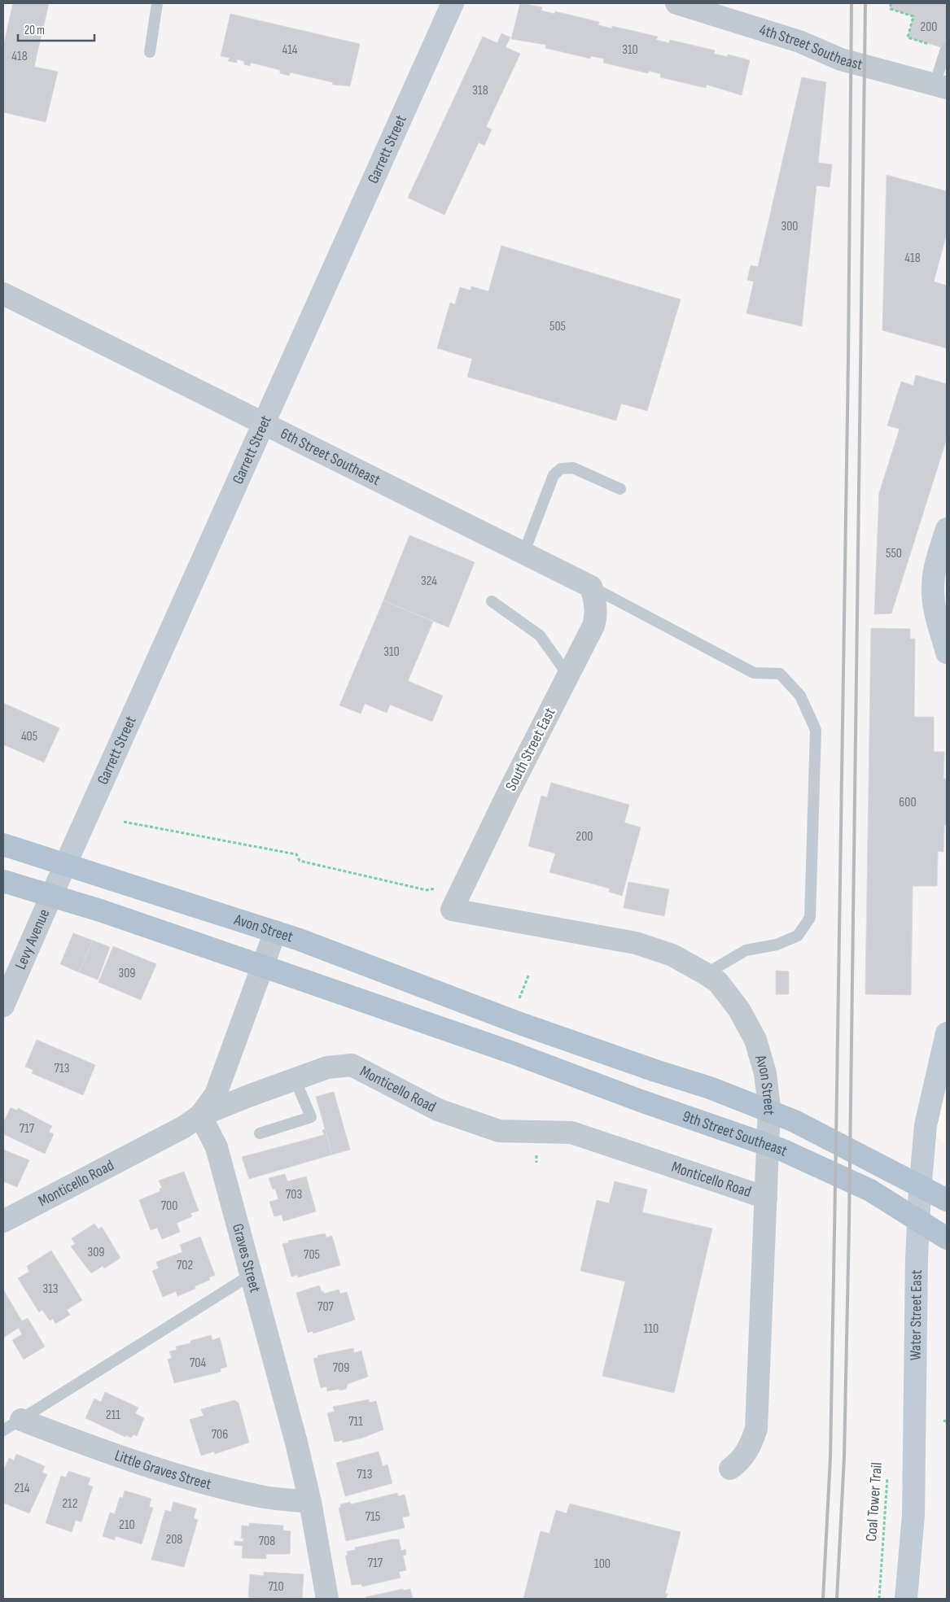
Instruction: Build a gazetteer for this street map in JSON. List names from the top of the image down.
{
  "streets": {
    "main road": ["Avon Street", "9th Street Southeast"],
    "street": [
      "4th Street Southeast",
      "Garrett Street",
      "6th Street Southeast",
      "South Street East",
      "Levy Avenue",
      "Monticello Road",
      "Graves Street",
      "Water Street East",
      "Little Graves Street"
    ],
    "path": ["Coal Tower Trail"]
  },
  "crossings": [
    ["Garrett Street", "6th Street Southeast"],
    ["Garrett Street", "Avon Street"],
    ["Garrett Street", "Levy Avenue"],
    ["6th Street Southeast", "South Street East"],
    ["South Street East", "Avon Street"],
    ["Avon Street", "Monticello Road"],
    ["Monticello Road", "Graves Street"],
    ["Graves Street", "Little Graves Street"]
  ],
  "house_numbers": [
    "200",
    "414",
    "310",
    "418",
    "318",
    "300",
    "418",
    "505",
    "550",
    "324",
    "310",
    "405",
    "600",
    "200",
    "309",
    "713",
    "717",
    "703",
    "700",
    "309",
    "705",
    "702",
    "313",
    "707",
    "110",
    "704",
    "709",
    "211",
    "711",
    "706",
    "713",
    "214",
    "212",
    "715",
    "210",
    "208",
    "708",
    "717",
    "100",
    "710"
  ],
  "scale_bar": "20 m"
}
